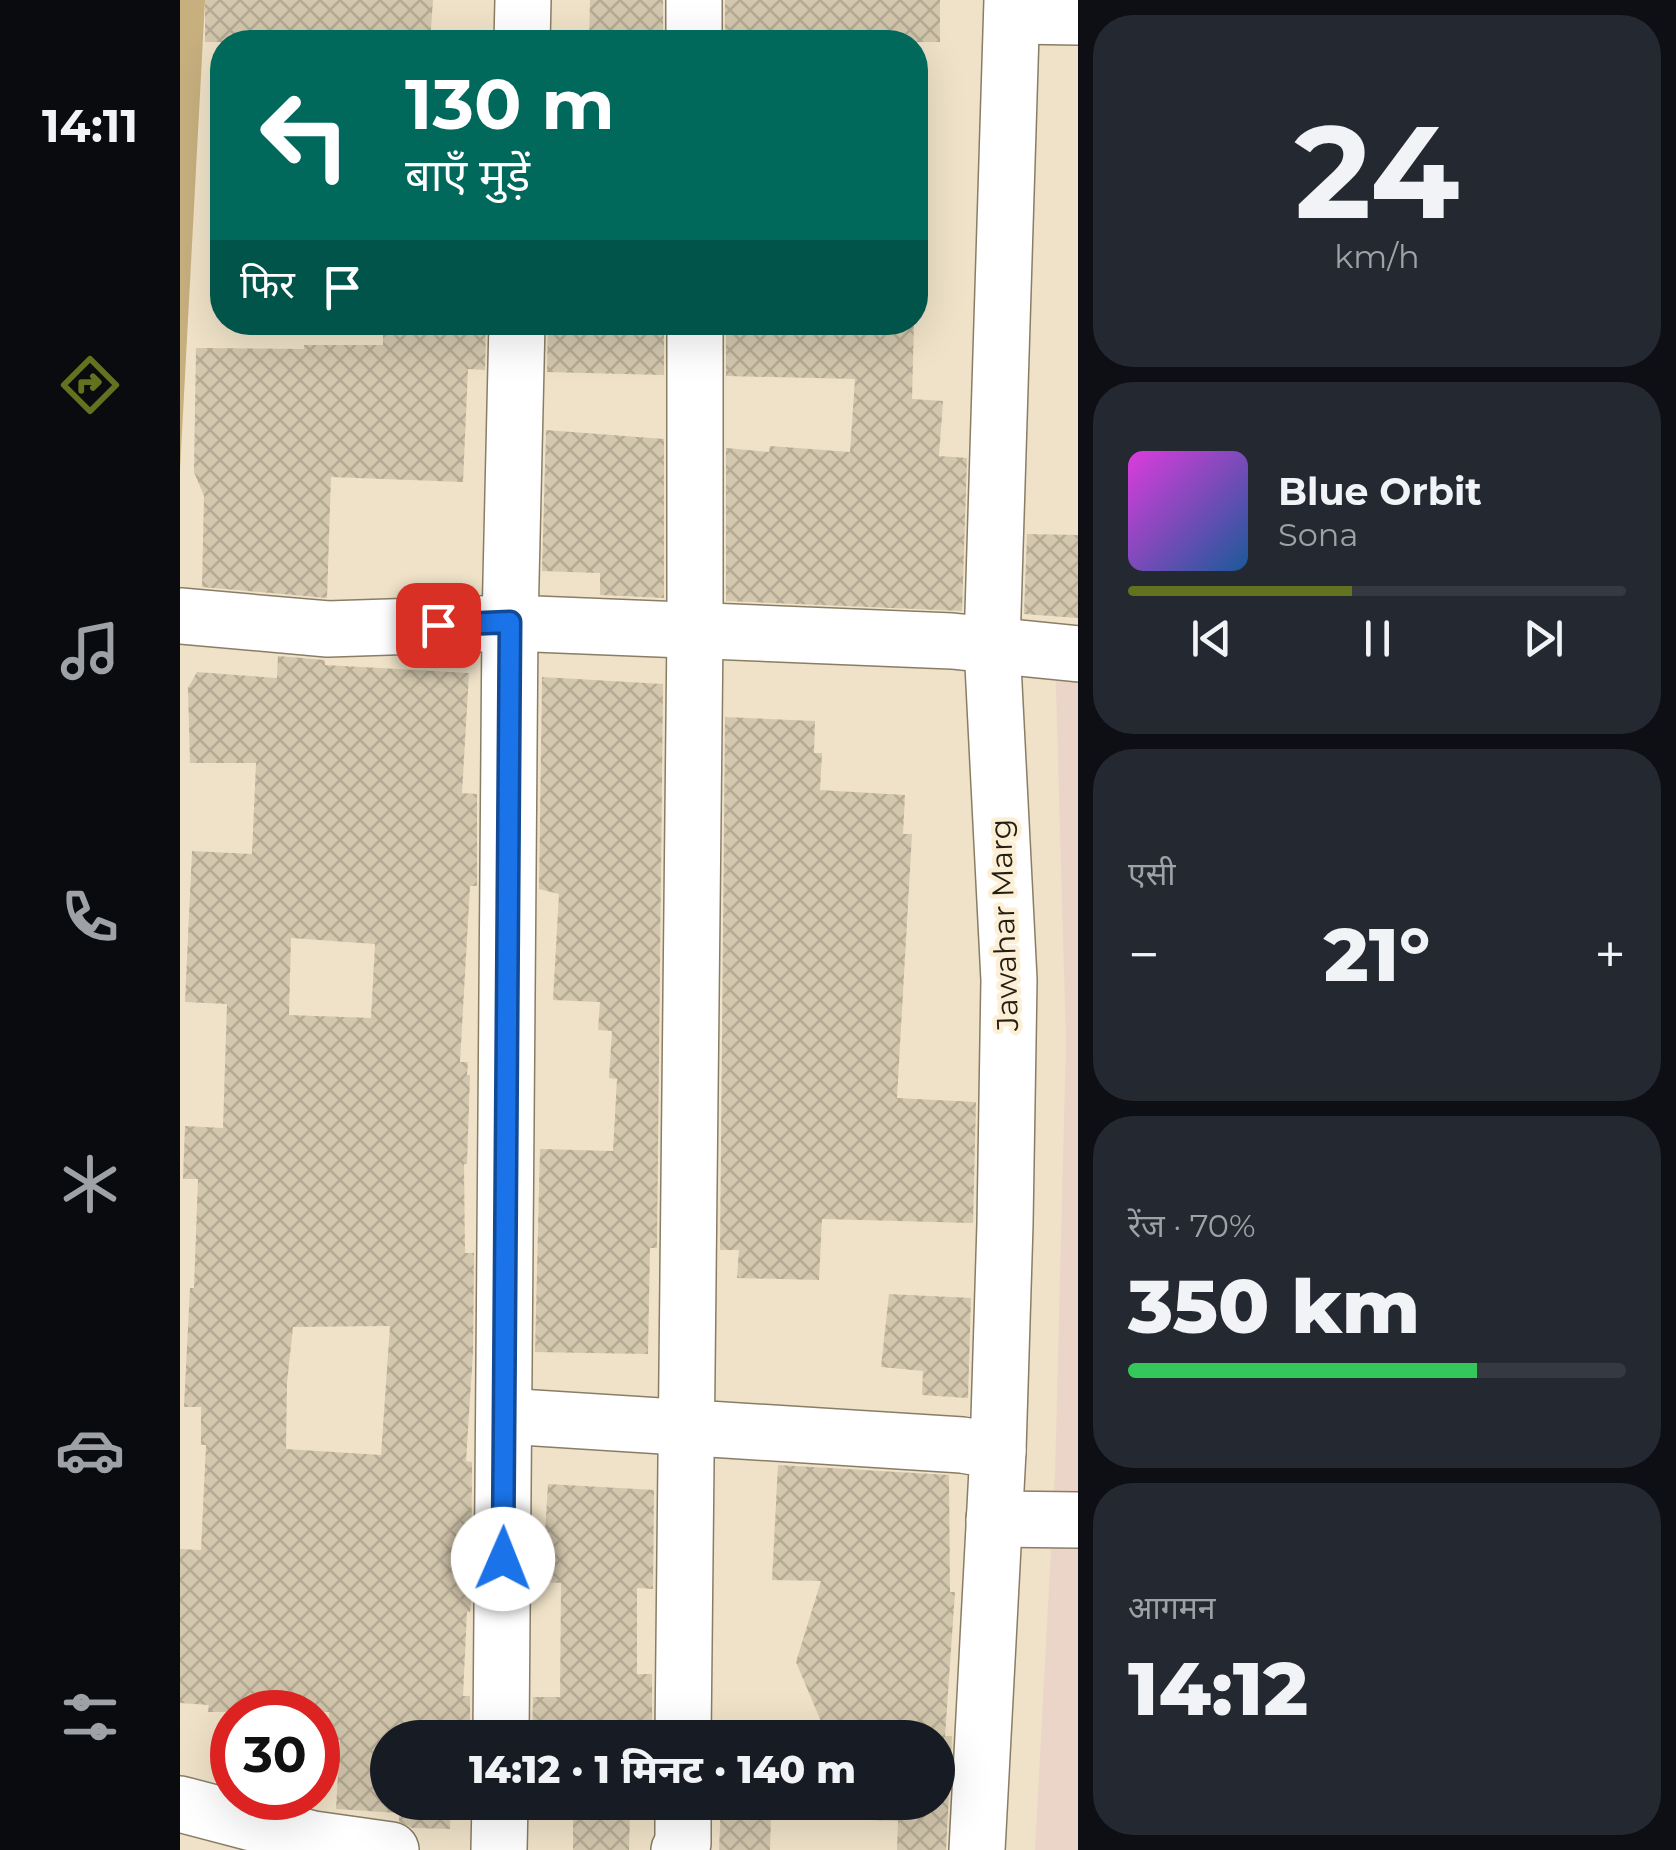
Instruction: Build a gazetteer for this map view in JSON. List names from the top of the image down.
{
  "streets": {
    "street": ["Jawahar Marg"]
  },
  "page": {
    "tabs": "14:11",
    "tile": [
      ["24", "km/h"],
      "एसी",
      ["रेंज · 70%", "350 km"],
      ["आगमन", "14:12"]
    ],
    "turn": ["130 m", "बाएँ मुड़ें"],
    "then": "फिर",
    "song": ["Blue Orbit", "Sona"],
    "heat": ["−", "21°", "+"],
    "limit": "30",
    "trip": "14:12 · 1 मिनट · 140 m"
  }
}
